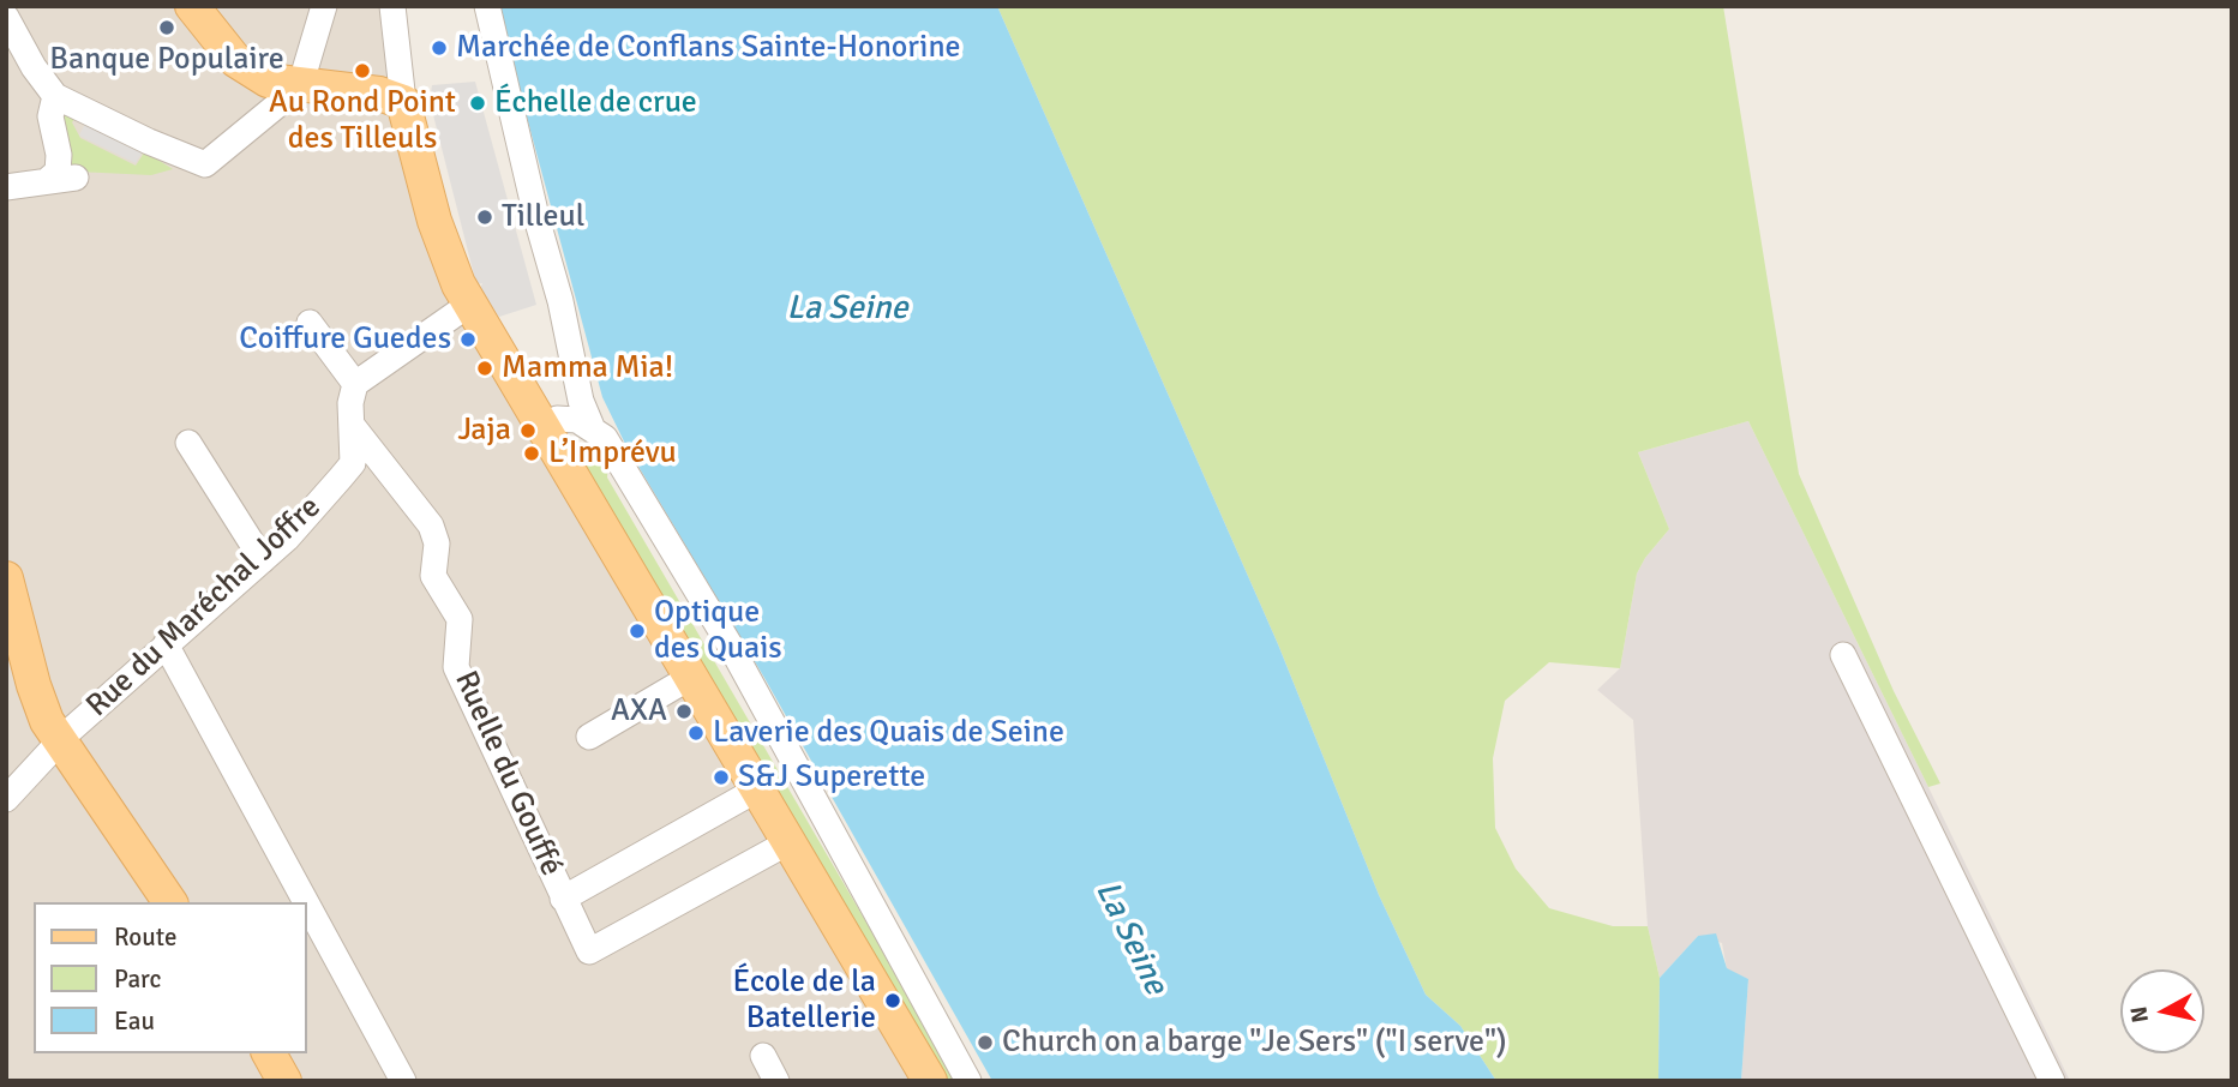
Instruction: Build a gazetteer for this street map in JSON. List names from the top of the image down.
{
  "streets": {
    "street": ["Rue du Maréchal Joffre", "Ruelle du Gouffé"]
  },
  "crossings": [
    ["Rue du Maréchal Joffre", "Ruelle du Gouffé"]
  ],
  "water": ["La Seine"],
  "places": [
    "Banque Populaire",
    "Marchée de Conflans Sainte-Honorine",
    "Au Rond Point des Tilleuls",
    "Échelle de crue",
    "Tilleul",
    "Coiffure Guedes",
    "Mamma Mia!",
    "Jaja",
    "L’Imprévu",
    "Optique des Quais",
    "AXA",
    "Laverie des Quais de Seine",
    "S&J Superette",
    "École de la Batellerie",
    "Church on a barge \"Je Sers\" (\"I serve\")"
  ],
  "legend": ["Route", "Parc", "Eau"],
  "north": "left"
}
